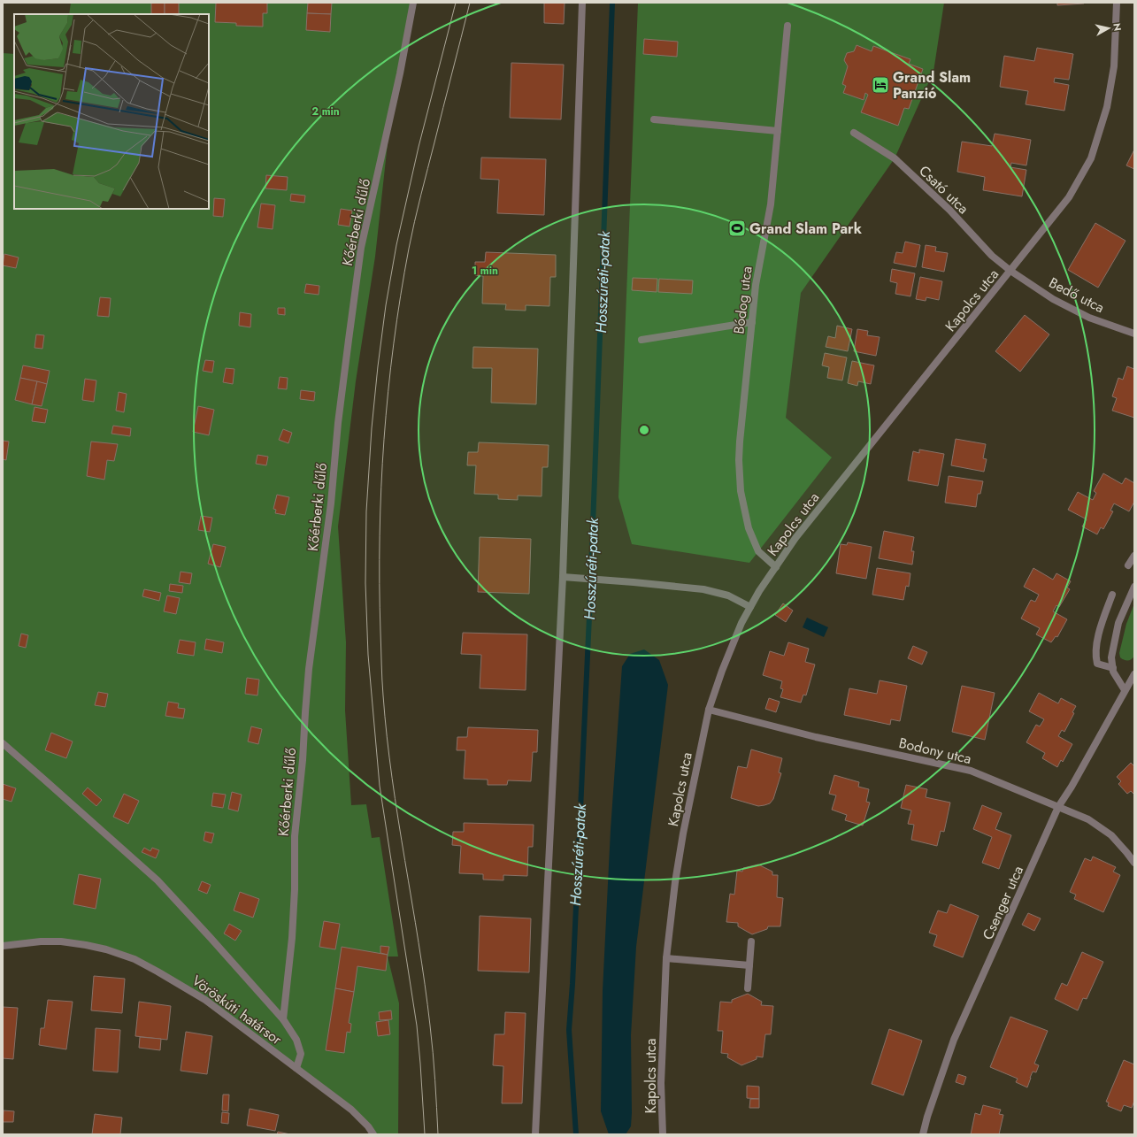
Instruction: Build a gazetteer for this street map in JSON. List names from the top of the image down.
{
  "streets": {
    "street": [
      "Csató utca",
      "Kőérberki dűlő",
      "Bedő utca",
      "Bódog utca",
      "Kapolcs utca",
      "Bodony utca",
      "Csenger utca",
      "Vöröskúti határsor"
    ]
  },
  "crossings": [
    ["Csató utca", "Bedő utca"],
    ["Csató utca", "Kapolcs utca"],
    ["Bedő utca", "Kapolcs utca"],
    ["Bódog utca", "Kapolcs utca"],
    ["Kapolcs utca", "Bodony utca"],
    ["Bodony utca", "Csenger utca"]
  ],
  "water": ["Hosszúréti-patak"],
  "places": {
    "hotel": ["Grand Slam Panzió"],
    "sports": ["Grand Slam Park"]
  },
  "north": "right",
  "rings": ["2 min", "1 min"]
}
